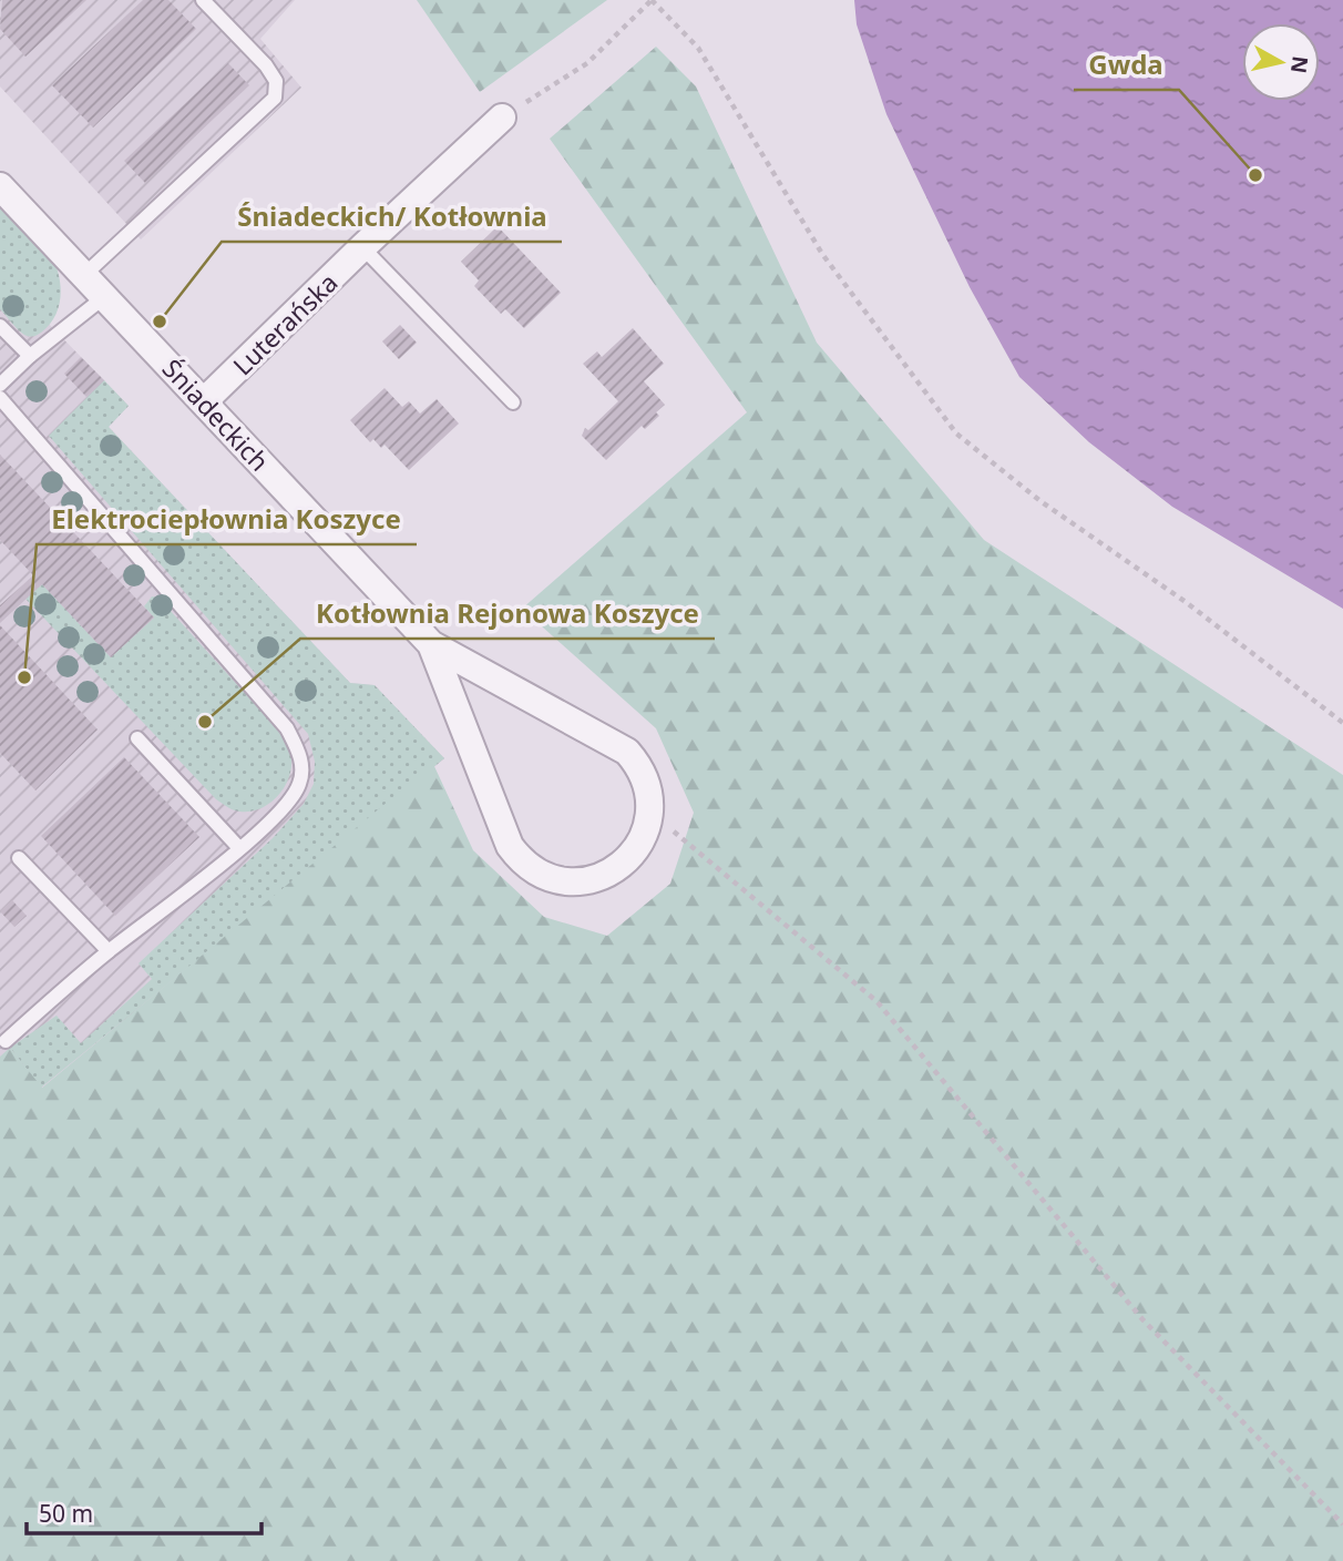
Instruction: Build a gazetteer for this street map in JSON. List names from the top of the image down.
{
  "streets": {
    "street": ["Luterańska", "Śniadeckich"]
  },
  "crossings": [
    ["Luterańska", "Śniadeckich"]
  ],
  "places": [
    "Gwda",
    "Śniadeckich/ Kotłownia",
    "Elektrociepłownia Koszyce",
    "Kotłownia Rejonowa Koszyce"
  ],
  "scale_bar": "50 m",
  "north": "right"
}
